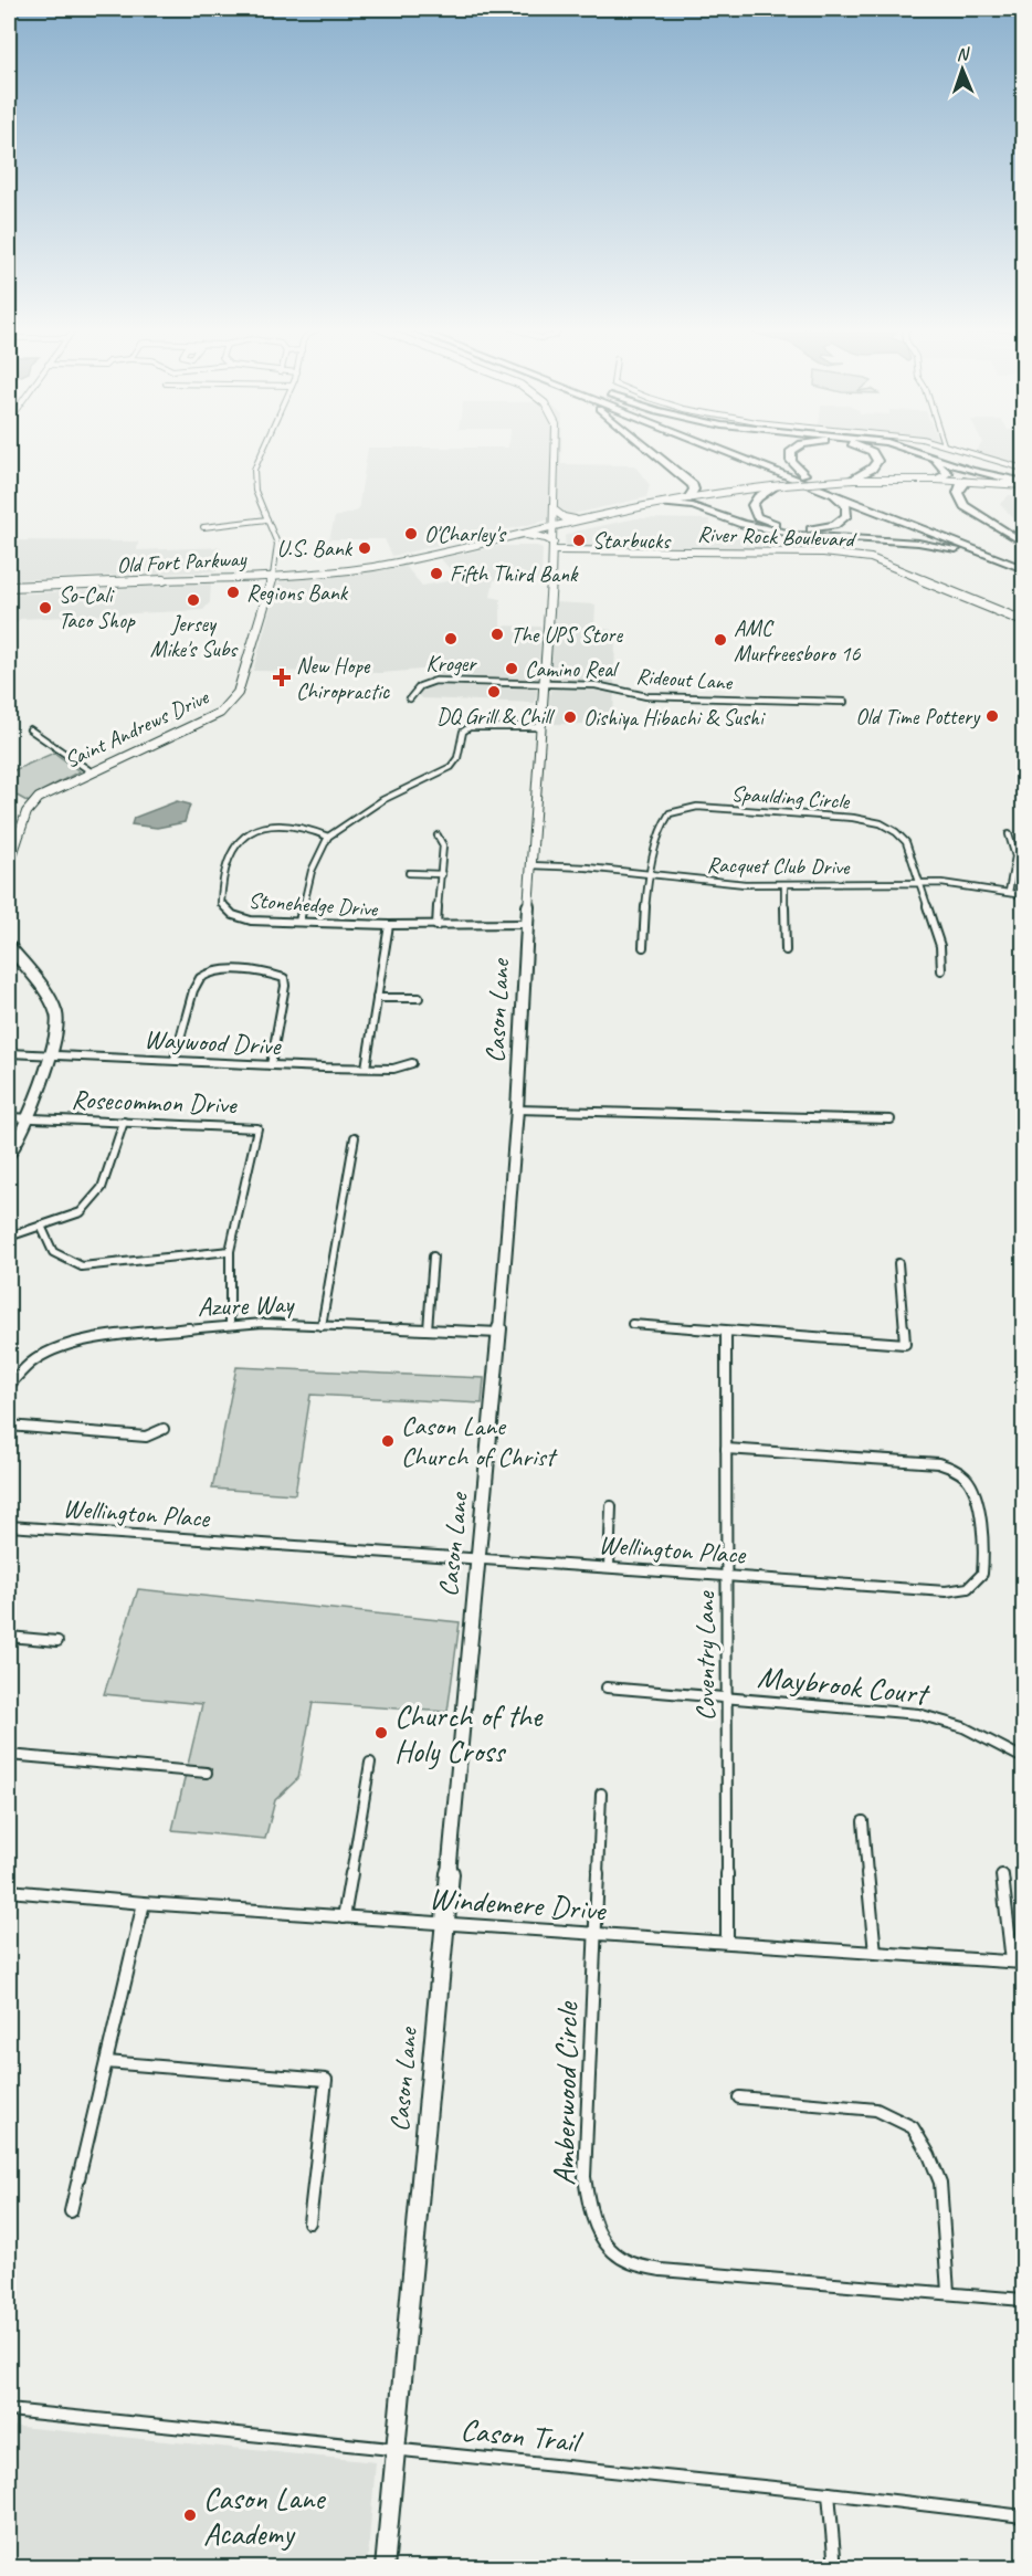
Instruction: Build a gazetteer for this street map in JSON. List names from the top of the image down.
{
  "streets": {
    "street": [
      "River Rock Boulevard",
      "Old Fort Parkway",
      "Rideout Lane",
      "Saint Andrews Drive",
      "Spaulding Circle",
      "Racquet Club Drive",
      "Stonehedge Drive",
      "Cason Lane",
      "Waywood Drive",
      "Rosecommon Drive",
      "Azure Way",
      "Wellington Place",
      "Coventry Lane",
      "Maybrook Court",
      "Windemere Drive",
      "Amberwood Circle",
      "Cason Trail"
    ]
  },
  "crossings": [
    ["River Rock Boulevard", "Old Fort Parkway"],
    ["River Rock Boulevard", "Cason Lane"],
    ["Old Fort Parkway", "Saint Andrews Drive"],
    ["Old Fort Parkway", "Cason Lane"],
    ["Rideout Lane", "Cason Lane"],
    ["Spaulding Circle", "Racquet Club Drive"],
    ["Racquet Club Drive", "Cason Lane"],
    ["Stonehedge Drive", "Cason Lane"],
    ["Cason Lane", "Azure Way"],
    ["Cason Lane", "Wellington Place"],
    ["Cason Lane", "Windemere Drive"],
    ["Cason Lane", "Cason Trail"],
    ["Rosecommon Drive", "Azure Way"],
    ["Wellington Place", "Coventry Lane"],
    ["Coventry Lane", "Maybrook Court"],
    ["Coventry Lane", "Windemere Drive"],
    ["Windemere Drive", "Amberwood Circle"]
  ],
  "places": {
    "other": [
      "O'Charley's",
      "Starbucks",
      "U.S. Bank",
      "Fifth Third Bank",
      "Regions Bank",
      "Jersey Mike's Subs",
      "So-Cali Taco Shop",
      "The UPS Store",
      "Kroger",
      "AMC Murfreesboro 16",
      "Camino Real",
      "DQ Grill & Chill",
      "Old Time Pottery",
      "Oishiya Hibachi & Sushi",
      "Cason Lane Church of Christ",
      "Church of the Holy Cross",
      "Cason Lane Academy"
    ],
    "health": ["New Hope Chiropractic"]
  },
  "north": "top"
}
